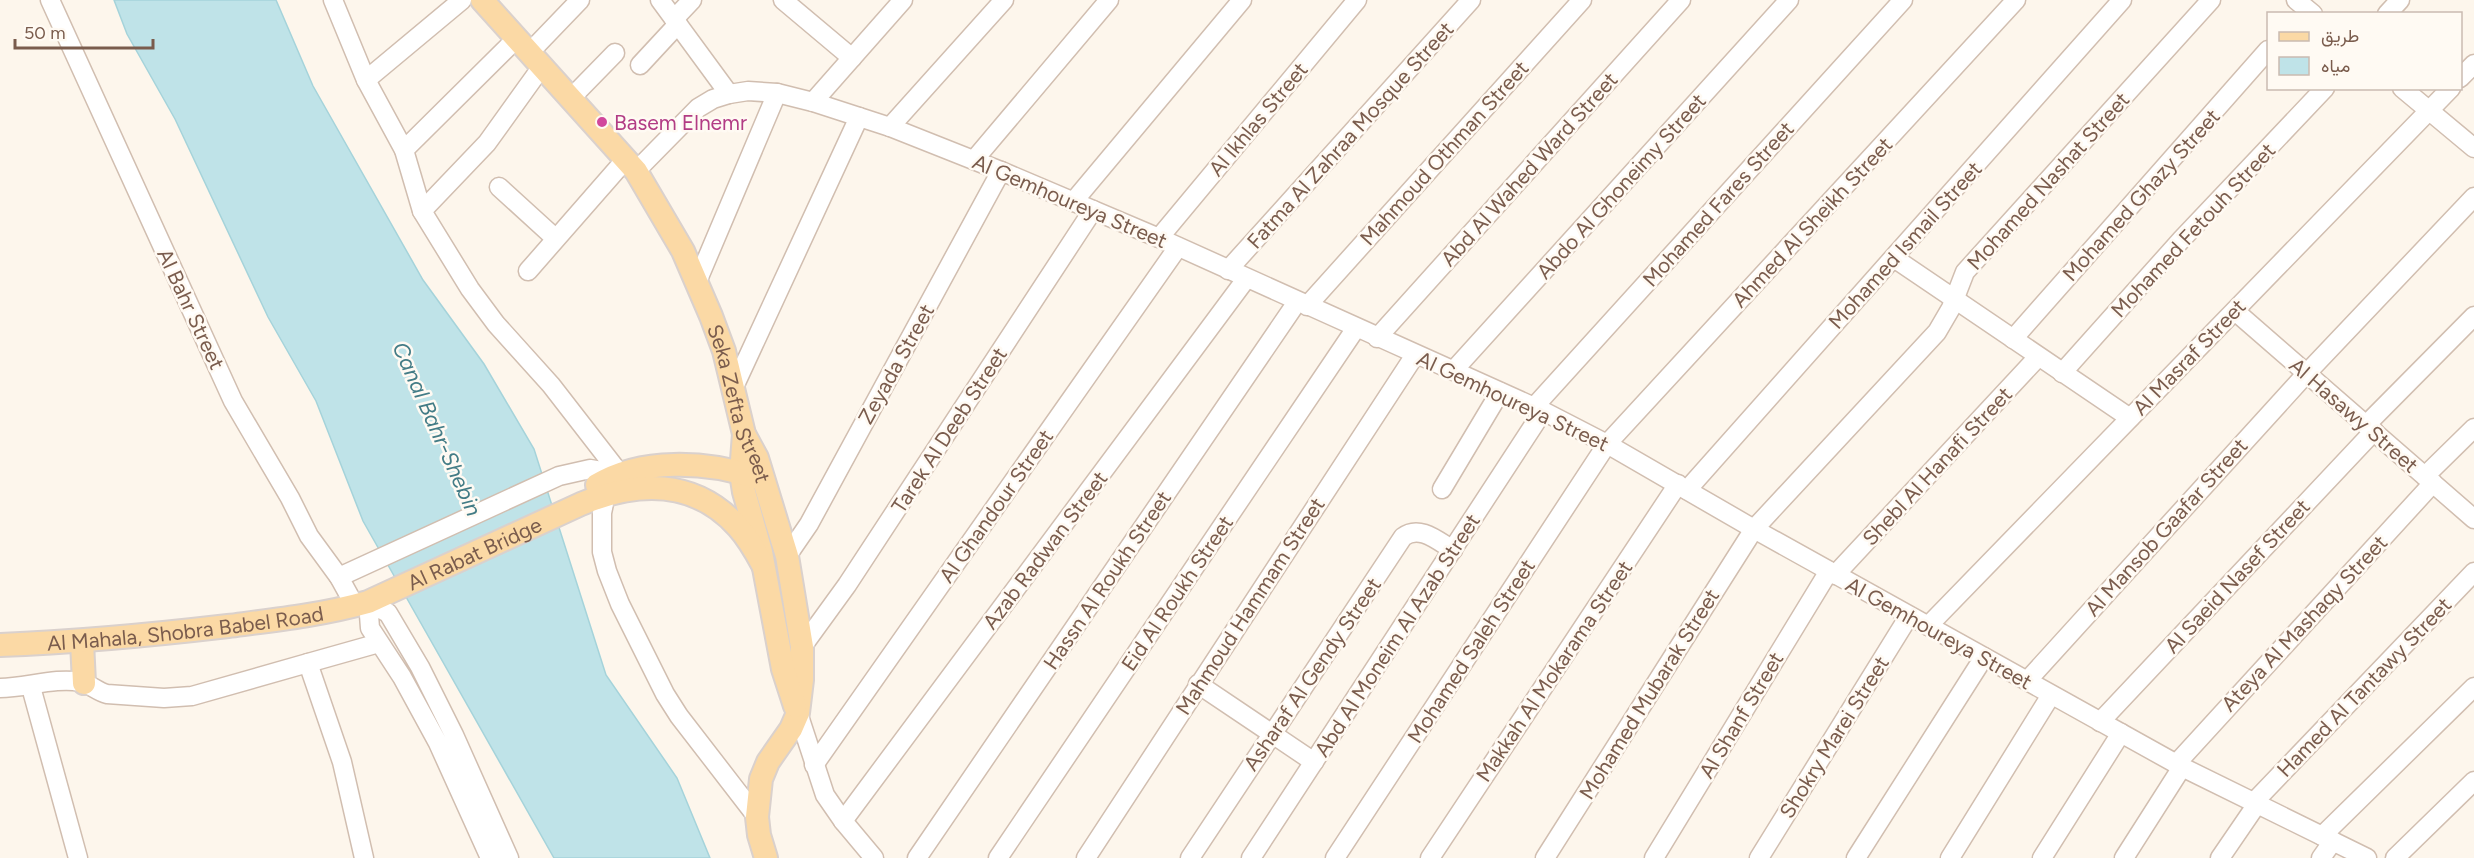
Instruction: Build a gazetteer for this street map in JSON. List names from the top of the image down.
{
  "streets": {
    "main road": ["Seka Zefta Street", "Al Rabat Bridge", "Al Mahala, Shobra Babel Road"],
    "street": [
      "Al Ikhlas Street",
      "Fatma Al Zahraa Mosque Street",
      "Mahmoud Othman Street",
      "Abd Al Wahed Ward Street",
      "Mohamed Nashat Street",
      "Abdo Al Ghoneimy Street",
      "Mohamed Ghazy Street",
      "Al Gemhoureya Street",
      "Mohamed Fares Street",
      "Ahmed Al Sheikh Street",
      "Mohamed Fetouh Street",
      "Mohamed Ismail Street",
      "Al Bahr Street",
      "Al Masraf Street",
      "Zeyada Street",
      "Al Hasawy Street",
      "Tarek Al Deeb Street",
      "Shebl Al Hanafi Street",
      "Al Ghandour Street",
      "Al Mansob Gaafar Street",
      "Azab Radwan Street",
      "Al Saeid Nasef Street",
      "Hassn Al Roukh Street",
      "Eid Al Roukh Street",
      "Mahmoud Hammam Street",
      "Ateya Al Mashaqy Street",
      "Abd Al Moneim Al Azab Street",
      "Mohamed Saleh Street",
      "Makkah Al Mokarama Street",
      "Asharaf Al Gendy Street",
      "Hamed Al Tantawy Street",
      "Mohamed Mubarak Street",
      "Al Shanf Street",
      "Shokry Marei Street"
    ]
  },
  "crossings": [
    ["Al Ikhlas Street", "Al Gemhoureya Street"],
    ["Fatma Al Zahraa Mosque Street", "Al Gemhoureya Street"],
    ["Mahmoud Othman Street", "Al Gemhoureya Street"],
    ["Mahmoud Othman Street", "Hassn Al Roukh Street"],
    ["Abd Al Wahed Ward Street", "Al Gemhoureya Street"],
    ["Mohamed Nashat Street", "Al Gemhoureya Street"],
    ["Mohamed Nashat Street", "Mohamed Mubarak Street"],
    ["Abdo Al Ghoneimy Street", "Al Gemhoureya Street"],
    ["Al Gemhoureya Street", "Mohamed Fares Street"],
    ["Al Gemhoureya Street", "Ahmed Al Sheikh Street"],
    ["Al Gemhoureya Street", "Mohamed Ismail Street"],
    ["Al Gemhoureya Street", "Al Masraf Street"],
    ["Al Gemhoureya Street", "Zeyada Street"],
    ["Al Gemhoureya Street", "Seka Zefta Street"],
    ["Al Gemhoureya Street", "Tarek Al Deeb Street"],
    ["Al Gemhoureya Street", "Shebl Al Hanafi Street"],
    ["Al Gemhoureya Street", "Al Ghandour Street"],
    ["Al Gemhoureya Street", "Al Mansob Gaafar Street"],
    ["Al Gemhoureya Street", "Azab Radwan Street"],
    ["Al Gemhoureya Street", "Al Saeid Nasef Street"],
    ["Al Gemhoureya Street", "Hassn Al Roukh Street"],
    ["Al Gemhoureya Street", "Eid Al Roukh Street"],
    ["Al Gemhoureya Street", "Mahmoud Hammam Street"],
    ["Al Gemhoureya Street", "Ateya Al Mashaqy Street"],
    ["Al Gemhoureya Street", "Abd Al Moneim Al Azab Street"],
    ["Al Gemhoureya Street", "Mohamed Saleh Street"],
    ["Al Gemhoureya Street", "Makkah Al Mokarama Street"],
    ["Al Gemhoureya Street", "Hamed Al Tantawy Street"],
    ["Al Gemhoureya Street", "Mohamed Mubarak Street"],
    ["Al Gemhoureya Street", "Al Shanf Street"],
    ["Al Gemhoureya Street", "Shokry Marei Street"],
    ["Mohamed Fares Street", "Abd Al Moneim Al Azab Street"],
    ["Ahmed Al Sheikh Street", "Mohamed Saleh Street"],
    ["Mohamed Ismail Street", "Makkah Al Mokarama Street"],
    ["Al Bahr Street", "Al Rabat Bridge"],
    ["Al Bahr Street", "Al Mahala, Shobra Babel Road"],
    ["Al Masraf Street", "Al Hasawy Street"],
    ["Zeyada Street", "Seka Zefta Street"],
    ["Seka Zefta Street", "Tarek Al Deeb Street"],
    ["Seka Zefta Street", "Al Ghandour Street"],
    ["Seka Zefta Street", "Azab Radwan Street"],
    ["Al Hasawy Street", "Al Mansob Gaafar Street"],
    ["Al Hasawy Street", "Al Saeid Nasef Street"],
    ["Al Hasawy Street", "Ateya Al Mashaqy Street"],
    ["Shebl Al Hanafi Street", "Al Shanf Street"],
    ["Al Rabat Bridge", "Al Mahala, Shobra Babel Road"],
    ["Abd Al Moneim Al Azab Street", "Asharaf Al Gendy Street"]
  ],
  "water": ["Canal Bahr-Shebin"],
  "places": ["Basem Elnemr"],
  "legend": ["طريق", "مياه"],
  "scale_bar": "50 m"
}
